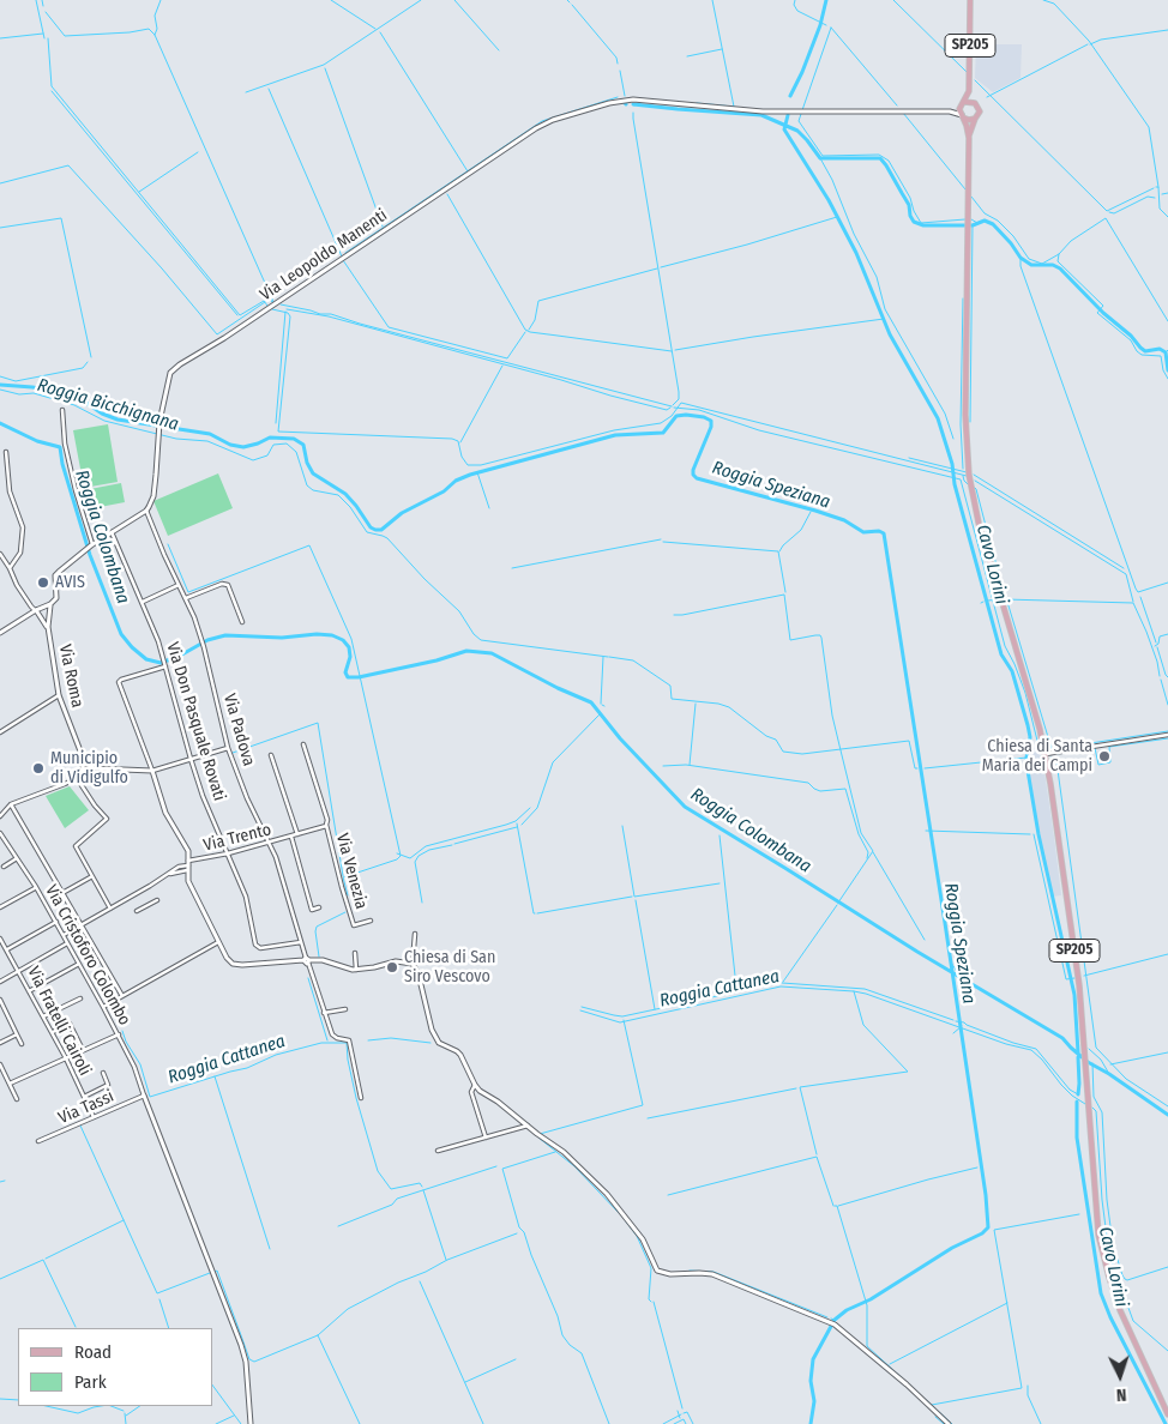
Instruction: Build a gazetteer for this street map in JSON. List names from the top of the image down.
{
  "streets": {
    "main road": ["SP205"],
    "street": [
      "Via Leopoldo Manenti",
      "Via Roma",
      "Via Don Pasquale Rovati",
      "Via Padova",
      "Via Trento",
      "Via Venezia",
      "Via Cristoforo Colombo",
      "Via Fratelli Cairoli",
      "Via Tassi"
    ]
  },
  "crossings": [
    ["Via Leopoldo Manenti", "Via Padova"],
    ["Via Don Pasquale Rovati", "Via Padova"],
    ["Via Don Pasquale Rovati", "Via Trento"],
    ["Via Padova", "Via Trento"],
    ["Via Trento", "Via Venezia"],
    ["Via Cristoforo Colombo", "Via Tassi"],
    ["Via Fratelli Cairoli", "Via Tassi"]
  ],
  "water": [
    "Roggia Bicchignana",
    "Roggia Speziana",
    "Roggia Colombana",
    "Cavo Lorini",
    "Roggia Cattanea"
  ],
  "places": [
    "AVIS",
    "Chiesa di Santa Maria dei Campi",
    "Municipio di Vidigulfo",
    "Chiesa di San Siro Vescovo"
  ],
  "legend": ["Road", "Park"],
  "north": "bottom"
}
